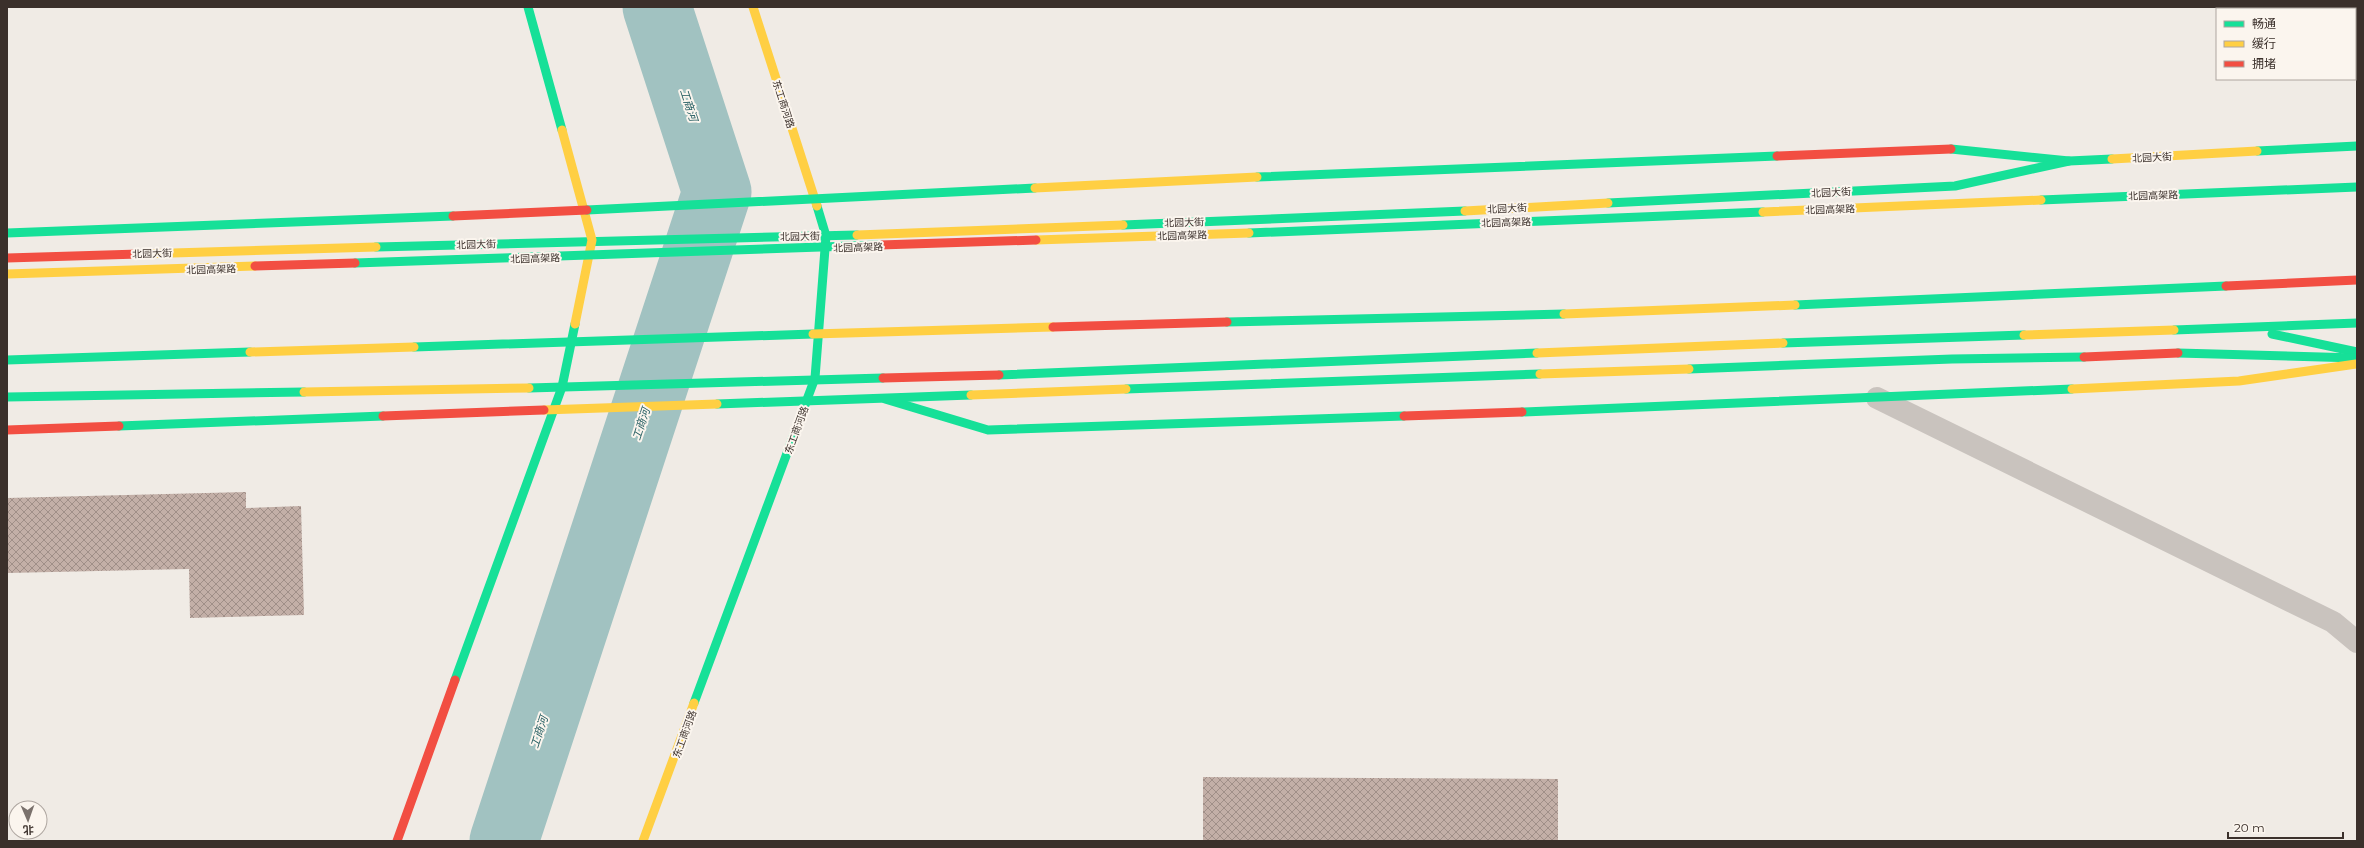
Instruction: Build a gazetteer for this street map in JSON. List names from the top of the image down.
{
  "streets": {
    "main road": ["东工商河路", "北园大街", "北园高架路"]
  },
  "crossings": [
    ["东工商河路", "北园大街"]
  ],
  "water": ["工商河"],
  "legend": ["畅通", "缓行", "拥堵"],
  "scale_bar": "20 m",
  "north": "bottom"
}
